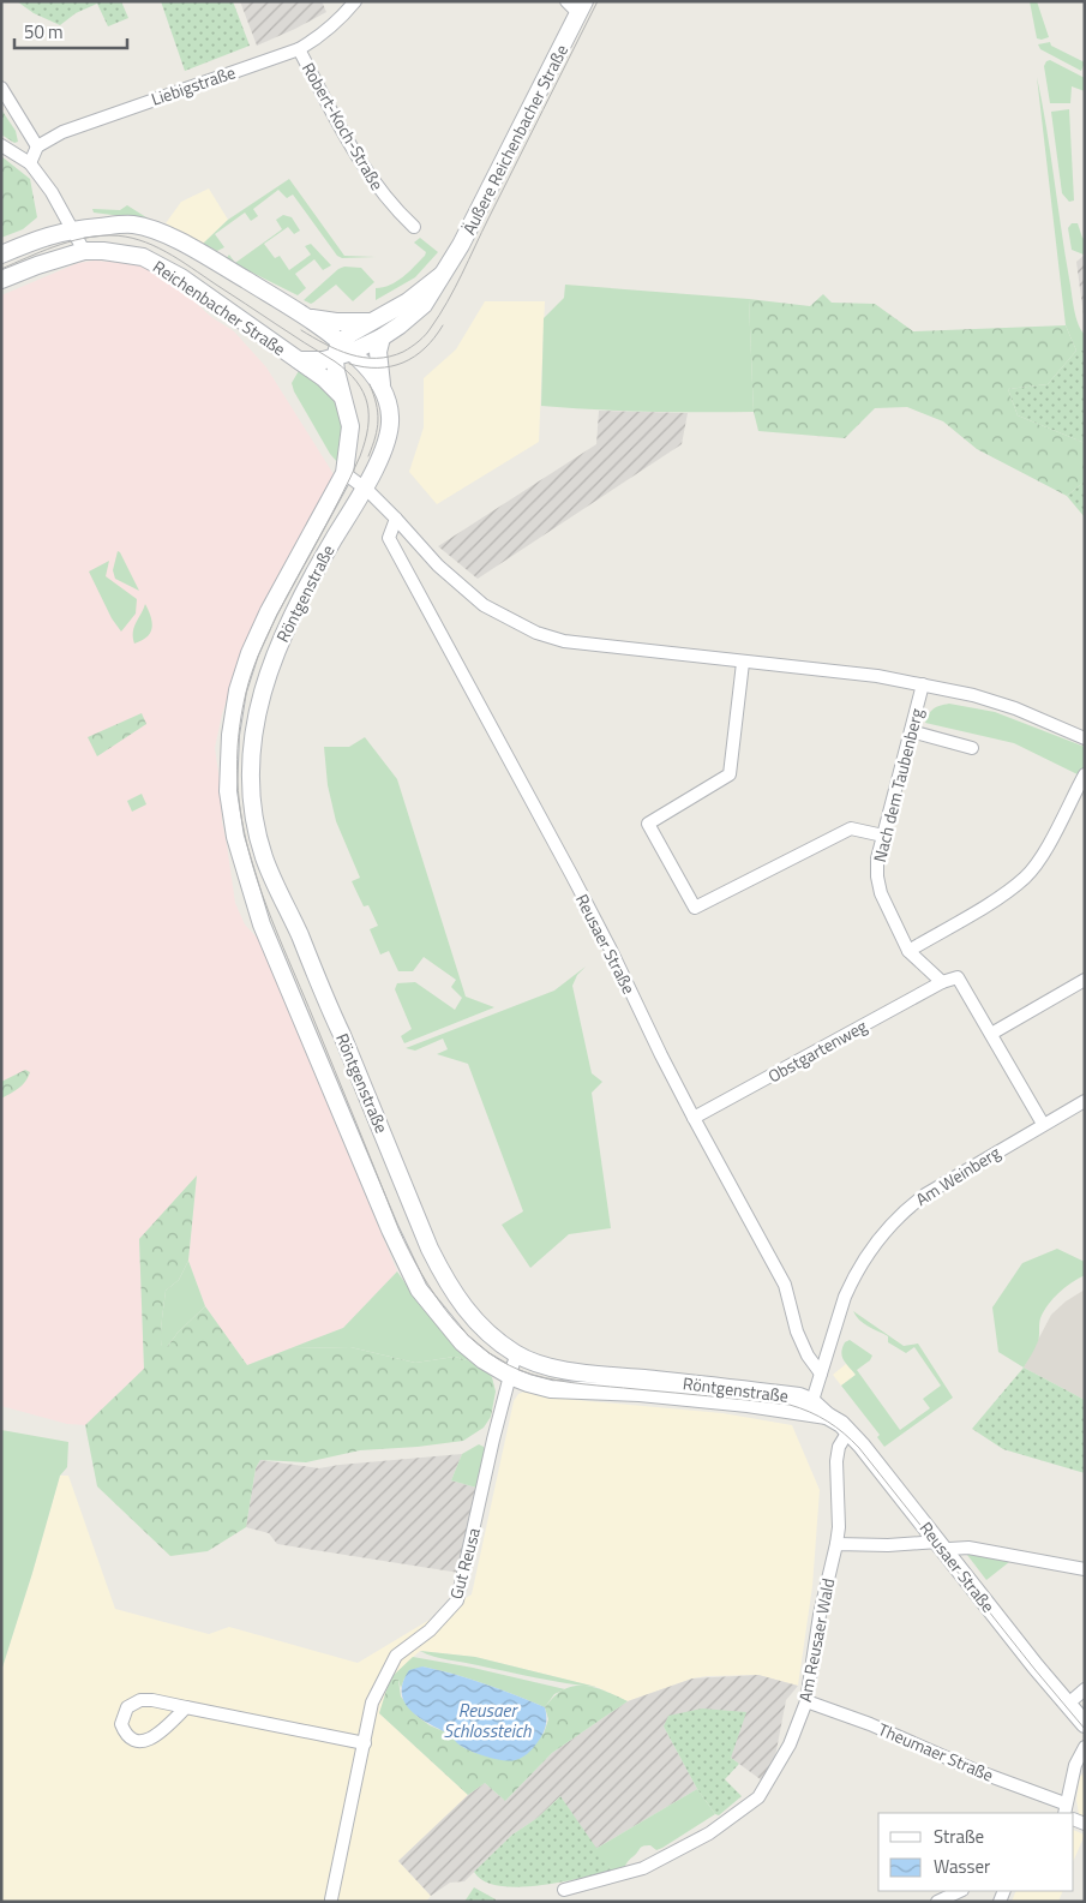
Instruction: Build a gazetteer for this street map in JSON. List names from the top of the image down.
{
  "streets": {
    "street": [
      "Liebigstraße",
      "Robert-Koch-Straße",
      "Äußere Reichenbacher Straße",
      "Reichenbacher Straße",
      "Röntgenstraße",
      "Nach dem Taubenberg",
      "Reusaer Straße",
      "Obstgartenweg",
      "Am Weinberg",
      "Gut Reusa",
      "Am Reusaer Wald",
      "Theumaer Straße"
    ]
  },
  "crossings": [
    ["Liebigstraße", "Robert-Koch-Straße"],
    ["Äußere Reichenbacher Straße", "Reichenbacher Straße"],
    ["Äußere Reichenbacher Straße", "Röntgenstraße"],
    ["Reichenbacher Straße", "Röntgenstraße"],
    ["Röntgenstraße", "Reusaer Straße"],
    ["Röntgenstraße", "Am Weinberg"],
    ["Röntgenstraße", "Gut Reusa"],
    ["Nach dem Taubenberg", "Obstgartenweg"],
    ["Nach dem Taubenberg", "Am Weinberg"],
    ["Reusaer Straße", "Obstgartenweg"],
    ["Reusaer Straße", "Am Weinberg"],
    ["Reusaer Straße", "Am Reusaer Wald"],
    ["Am Reusaer Wald", "Theumaer Straße"]
  ],
  "water": ["Reusaer Schlossteich"],
  "legend": ["Straße", "Wasser"],
  "scale_bar": "50 m"
}
